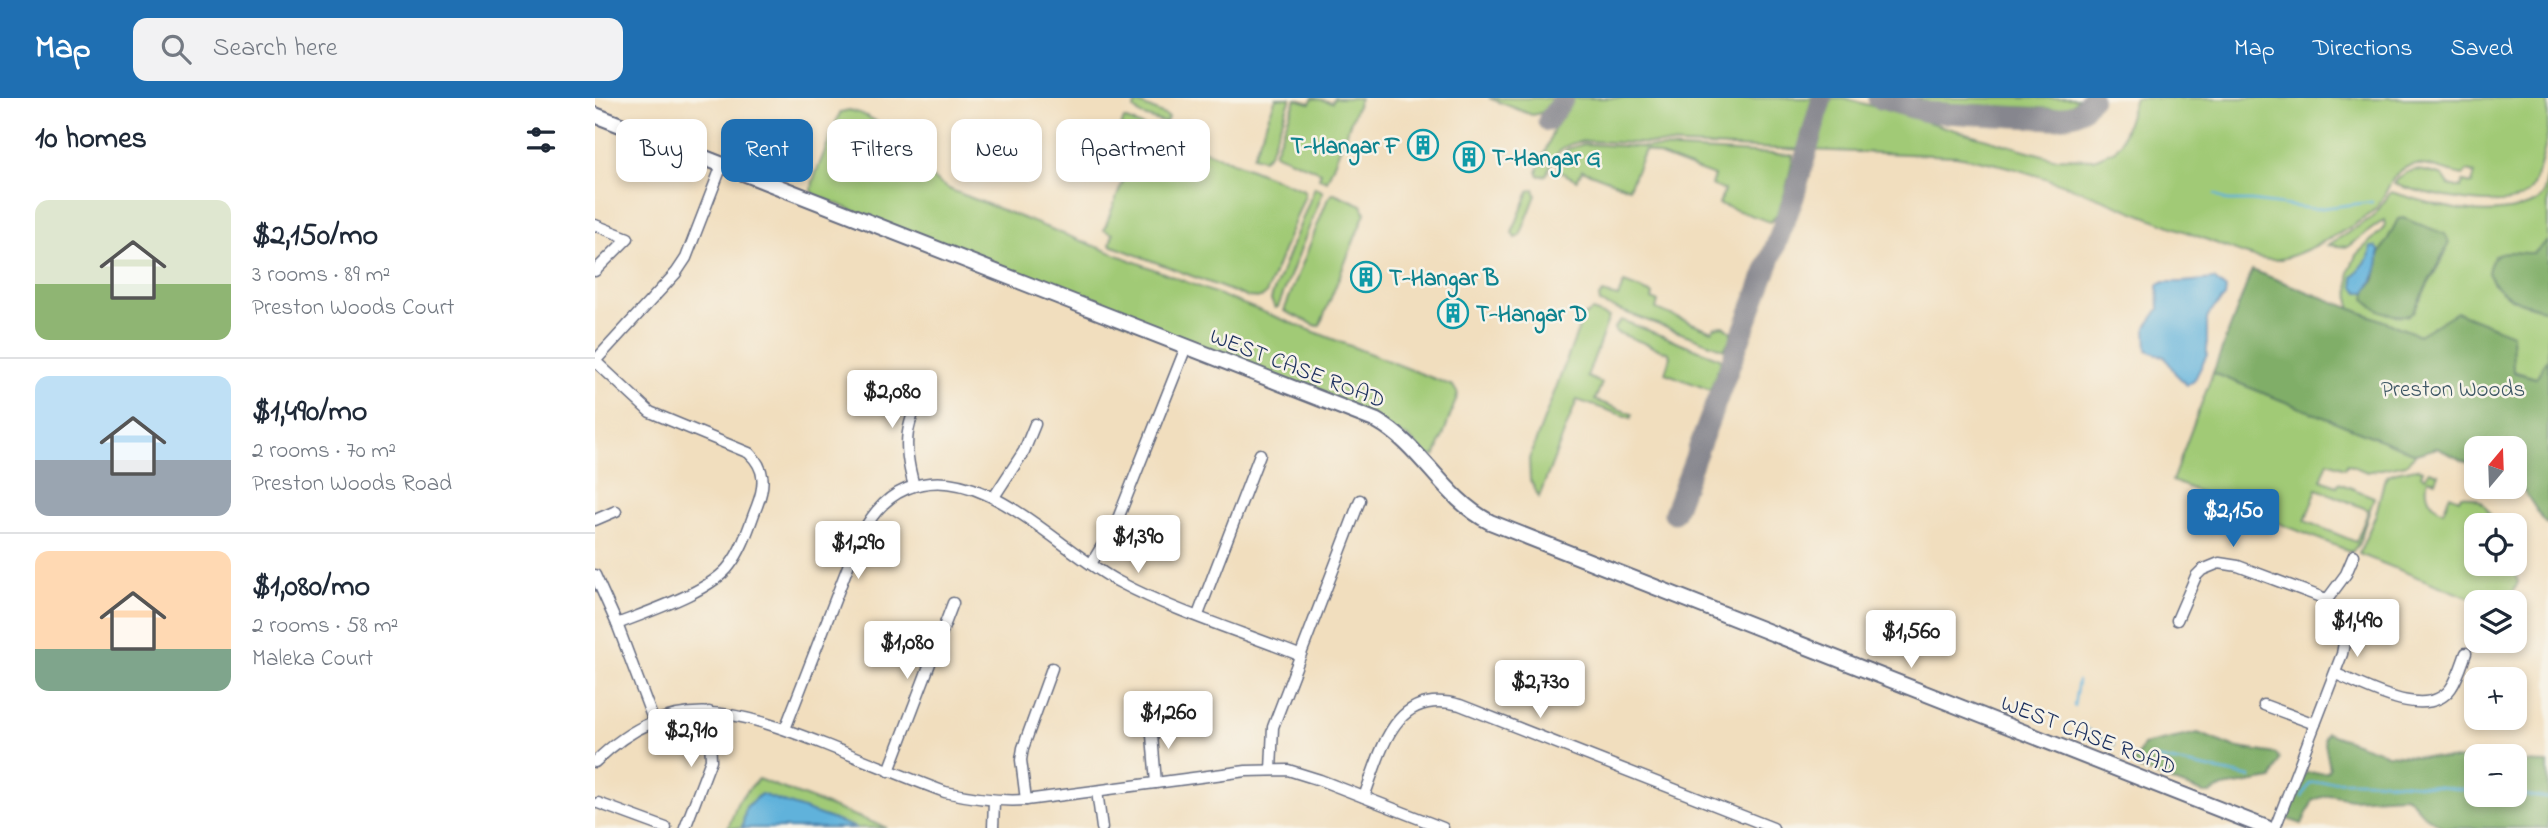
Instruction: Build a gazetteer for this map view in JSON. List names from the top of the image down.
{
  "streets": {
    "main road": ["WEST CASE ROAD"]
  },
  "parks": ["Preston Woods"],
  "places": {
    "building": [
      "T-Hangar F",
      "T-Hangar G",
      "T-Hangar B",
      "T-Hangar D"
    ]
  },
  "north": "top",
  "page": {
    "header": "Map",
    "search": "Search here",
    "nav": ["Map", "Directions", "Saved"],
    "heading": "10 homes",
    "chip": [
      "Buy",
      "Rent",
      "Filters",
      "New",
      "Apartment"
    ],
    "list": [
      {
        "name": "$2,150/mo",
        "note": "3 rooms · 89 m² · Preston Woods Court"
      },
      {
        "name": "$1,490/mo",
        "note": "2 rooms · 70 m² · Preston Woods Road"
      },
      {
        "name": "$1,080/mo",
        "note": "2 rooms · 58 m² · Maleka Court"
      }
    ],
    "price": [
      "$2,080",
      "$2,150",
      "$1,390",
      "$1,290",
      "$1,490",
      "$1,560",
      "$1,080",
      "$2,730",
      "$1,260",
      "$2,910"
    ],
    "map_buttons": ["+", "−"]
  }
}
